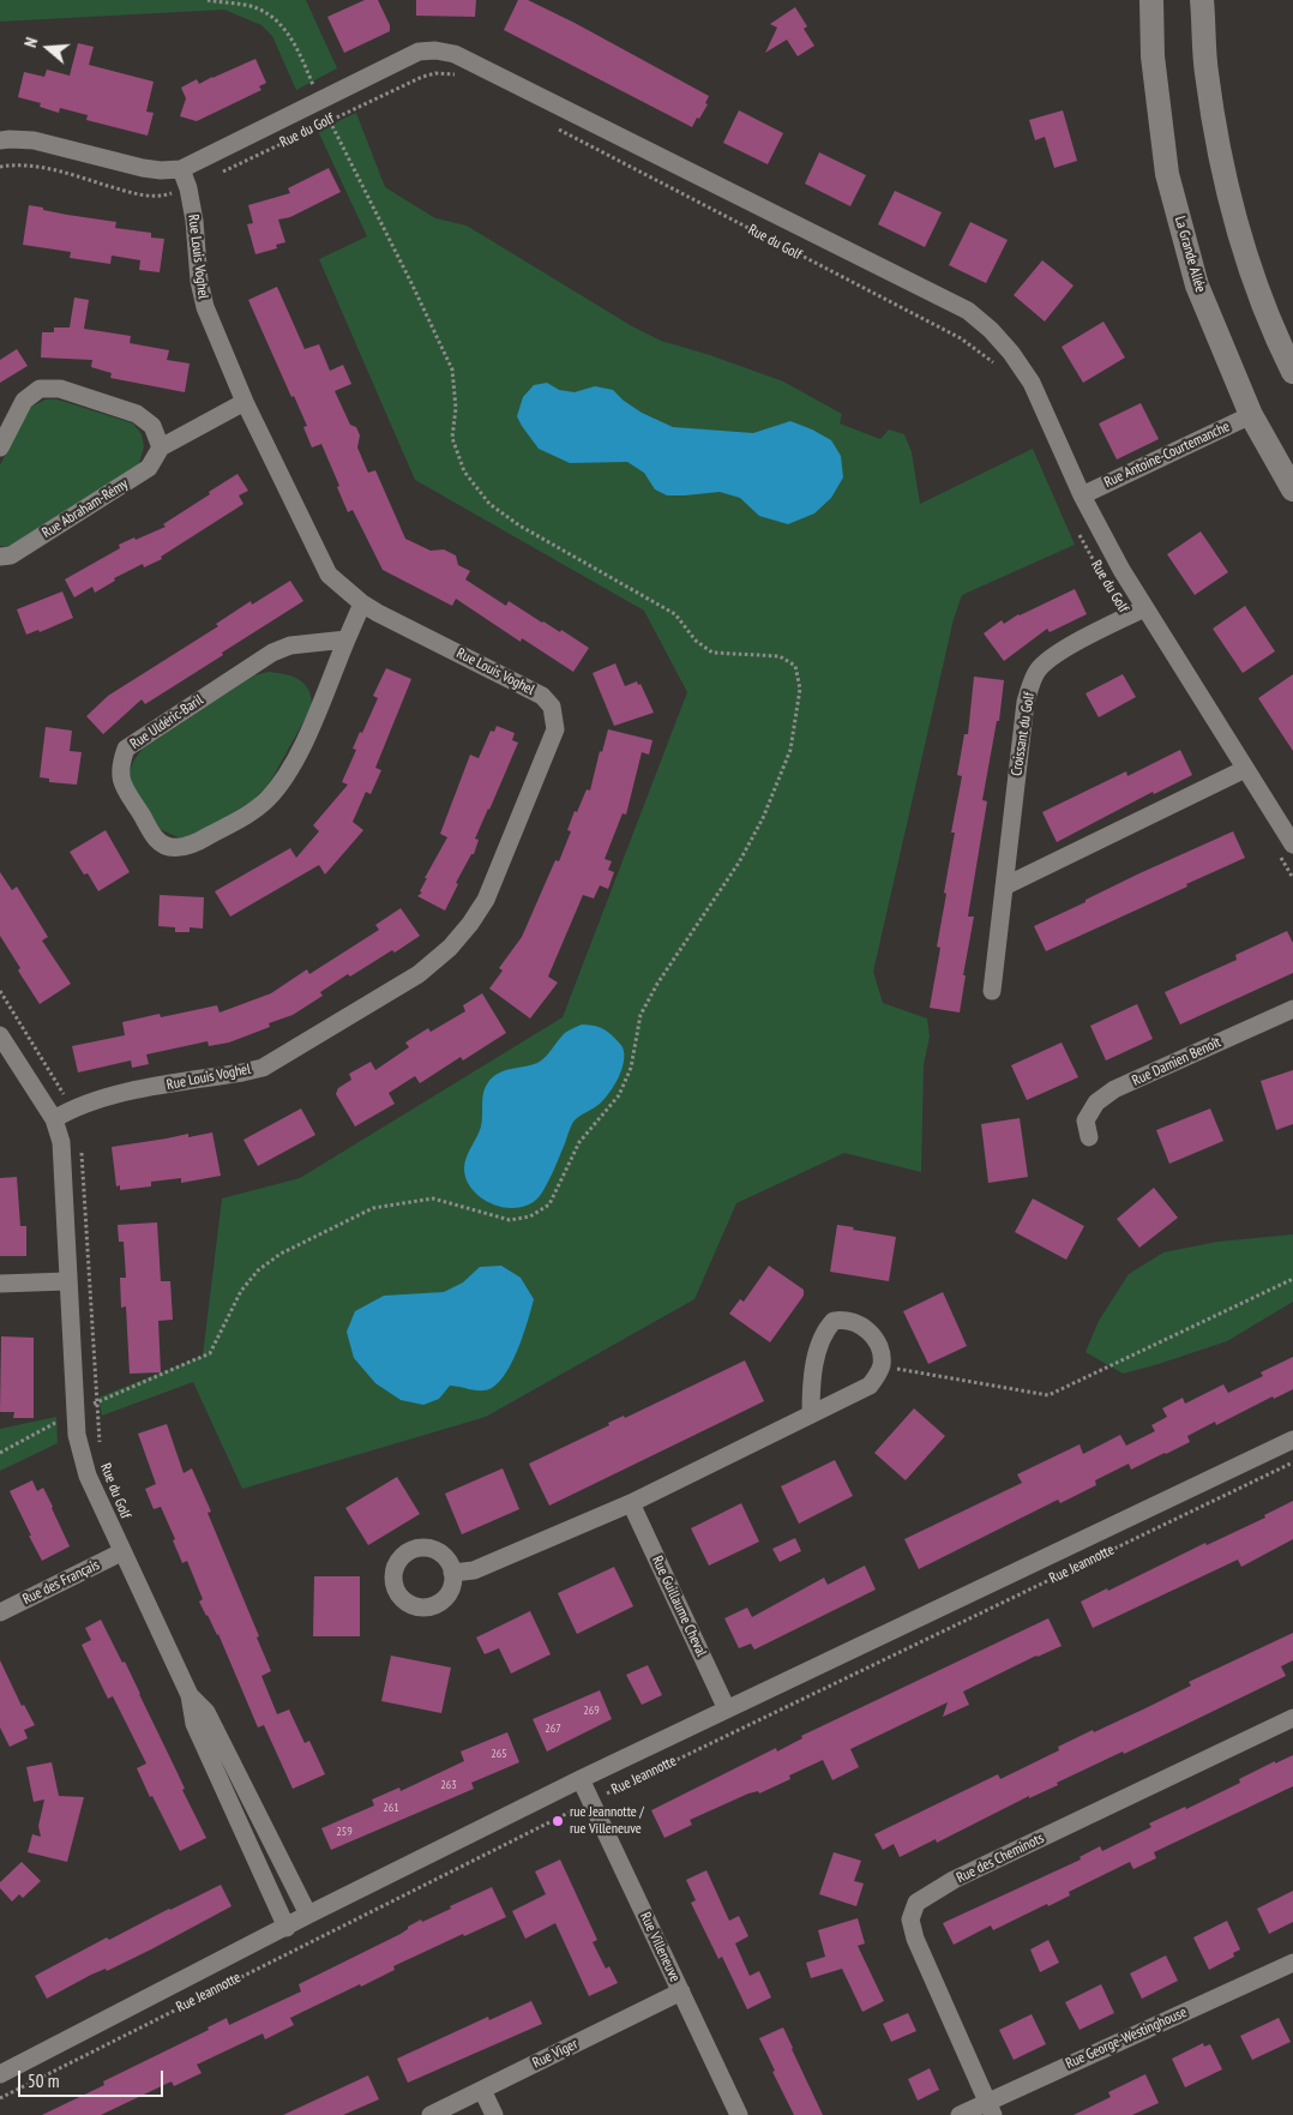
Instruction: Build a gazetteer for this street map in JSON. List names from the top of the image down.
{
  "streets": {
    "street": [
      "Rue du Golf",
      "La Grande Allée",
      "Rue Louis Voghel",
      "Rue Antoine-Courtemanche",
      "Rue Abraham-Rémy",
      "Rue Uldéric-Baril",
      "Croissant du Golf",
      "Rue Damien Benoît",
      "Rue Jeannotte",
      "Rue des Français",
      "Rue Guillaume Cheval",
      "Rue des Cheminots",
      "Rue Villeneuve",
      "Rue George-Westinghouse",
      "Rue Viger"
    ]
  },
  "crossings": [
    ["Rue du Golf", "Rue Louis Voghel"],
    ["Rue du Golf", "Rue Antoine-Courtemanche"],
    ["Rue du Golf", "Croissant du Golf"],
    ["Rue du Golf", "Rue Jeannotte"],
    ["Rue du Golf", "Rue des Français"],
    ["La Grande Allée", "Rue Antoine-Courtemanche"],
    ["Rue Louis Voghel", "Rue Abraham-Rémy"],
    ["Rue Louis Voghel", "Rue Uldéric-Baril"],
    ["Rue Jeannotte", "Rue Guillaume Cheval"],
    ["Rue Jeannotte", "Rue Villeneuve"],
    ["Rue des Cheminots", "Rue George-Westinghouse"],
    ["Rue Villeneuve", "Rue Viger"]
  ],
  "places": ["rue Jeannotte / rue Villeneuve"],
  "house_numbers": [
    "269",
    "267",
    "265",
    "263",
    "261",
    "259"
  ],
  "scale_bar": "50 m",
  "north": "left"
}
